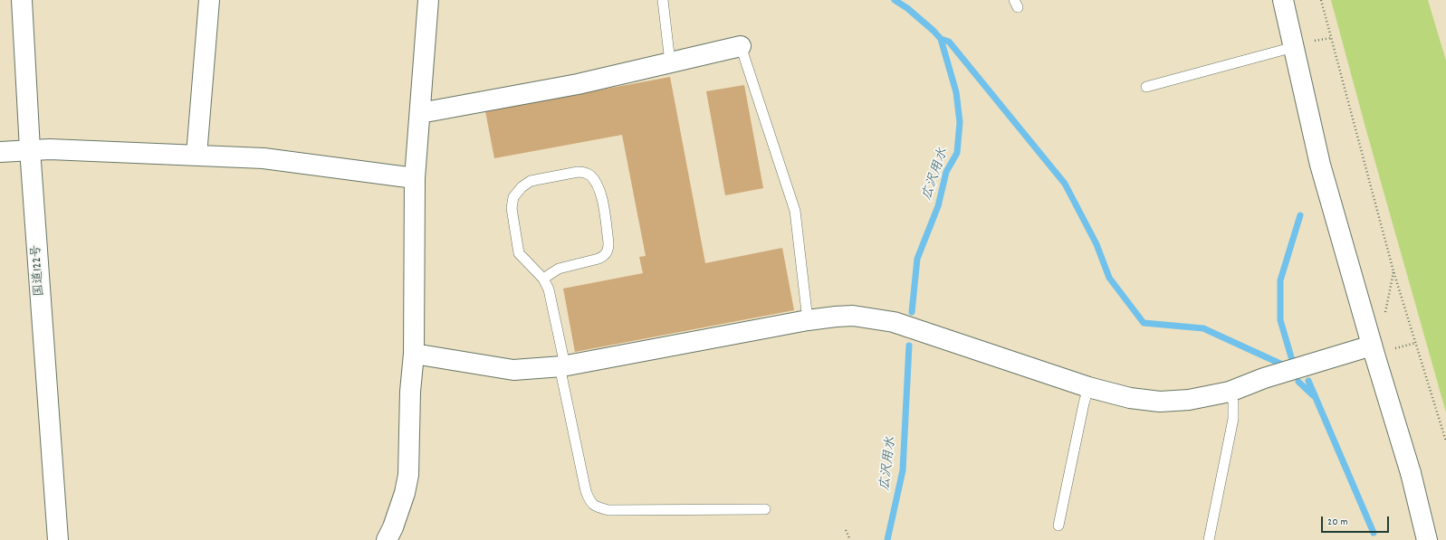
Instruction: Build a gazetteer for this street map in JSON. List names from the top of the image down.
{
  "streets": {
    "main road": ["国道122号"]
  },
  "water": ["広沢用水"],
  "scale_bar": "20 m"
}
